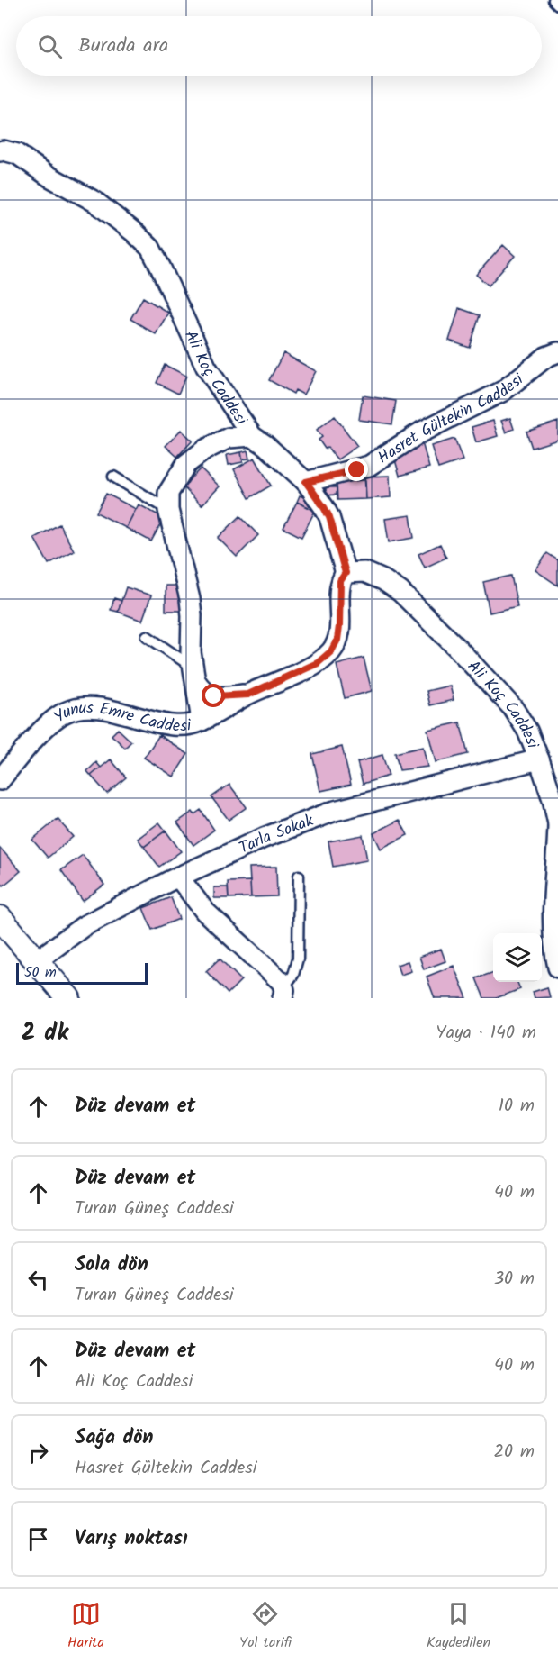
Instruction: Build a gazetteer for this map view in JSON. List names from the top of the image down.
{
  "streets": {
    "street": [
      "Ali Koç Caddesi",
      "Hasret Gültekin Caddesi",
      "Yunus Emre Caddesi",
      "Tarla Sokak"
    ]
  },
  "crossings": [
    ["Ali Koç Caddesi", "Hasret Gültekin Caddesi"],
    ["Ali Koç Caddesi", "Tarla Sokak"]
  ],
  "scale_bar": "50 m",
  "page": {
    "search": "Burada ara",
    "scale": "50 m",
    "heading": ["2 dk", "Yaya · 140 m"],
    "list": [
      ["Düz devam et", "10 m"],
      ["Düz devam et", "Turan Güneş Caddesi", "40 m"],
      ["Sola dön", "Turan Güneş Caddesi", "30 m"],
      ["Düz devam et", "Ali Koç Caddesi", "40 m"],
      ["Sağa dön", "Hasret Gültekin Caddesi", "20 m"],
      "Varış noktası"
    ],
    "nav": ["Harita", "Yol tarifi", "Kaydedilen"]
  }
}
